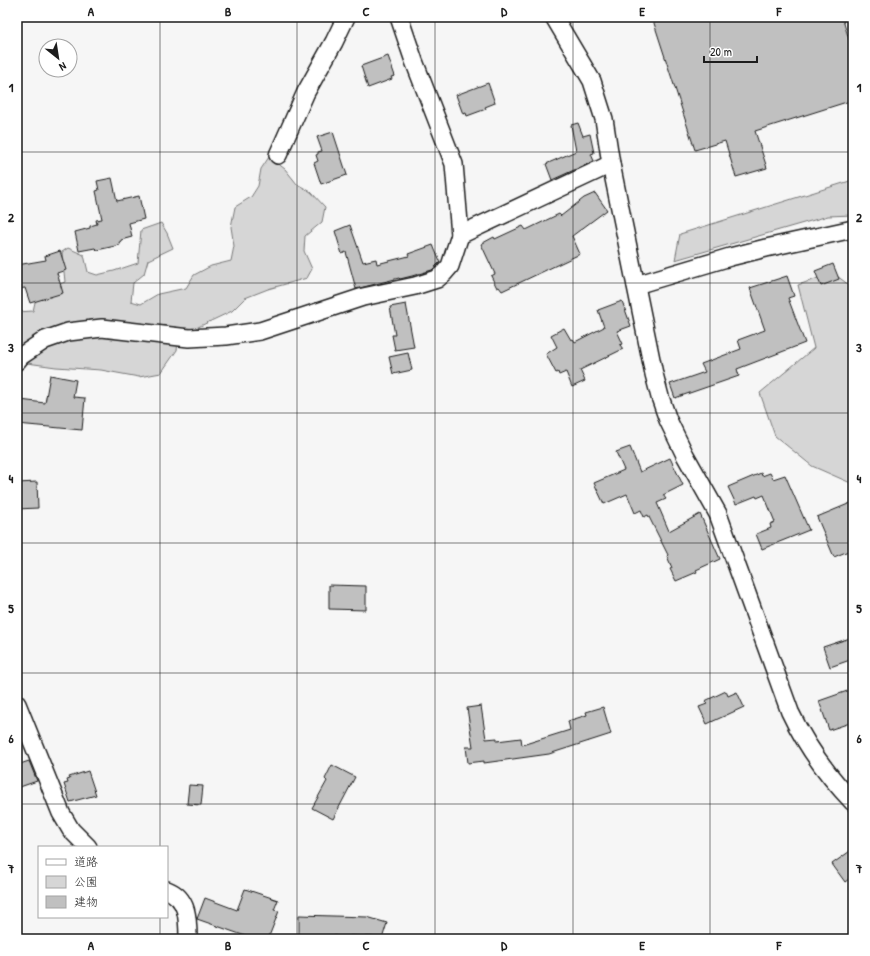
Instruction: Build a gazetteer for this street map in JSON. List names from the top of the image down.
{
  "legend": ["道路", "公園", "建物"],
  "scale_bar": "20 m",
  "north": "bottom right",
  "grid": {
    "columns": [
      "A",
      "B",
      "C",
      "D",
      "E",
      "F"
    ],
    "rows": [
      "1",
      "2",
      "3",
      "4",
      "5",
      "6",
      "7"
    ]
  }
}
